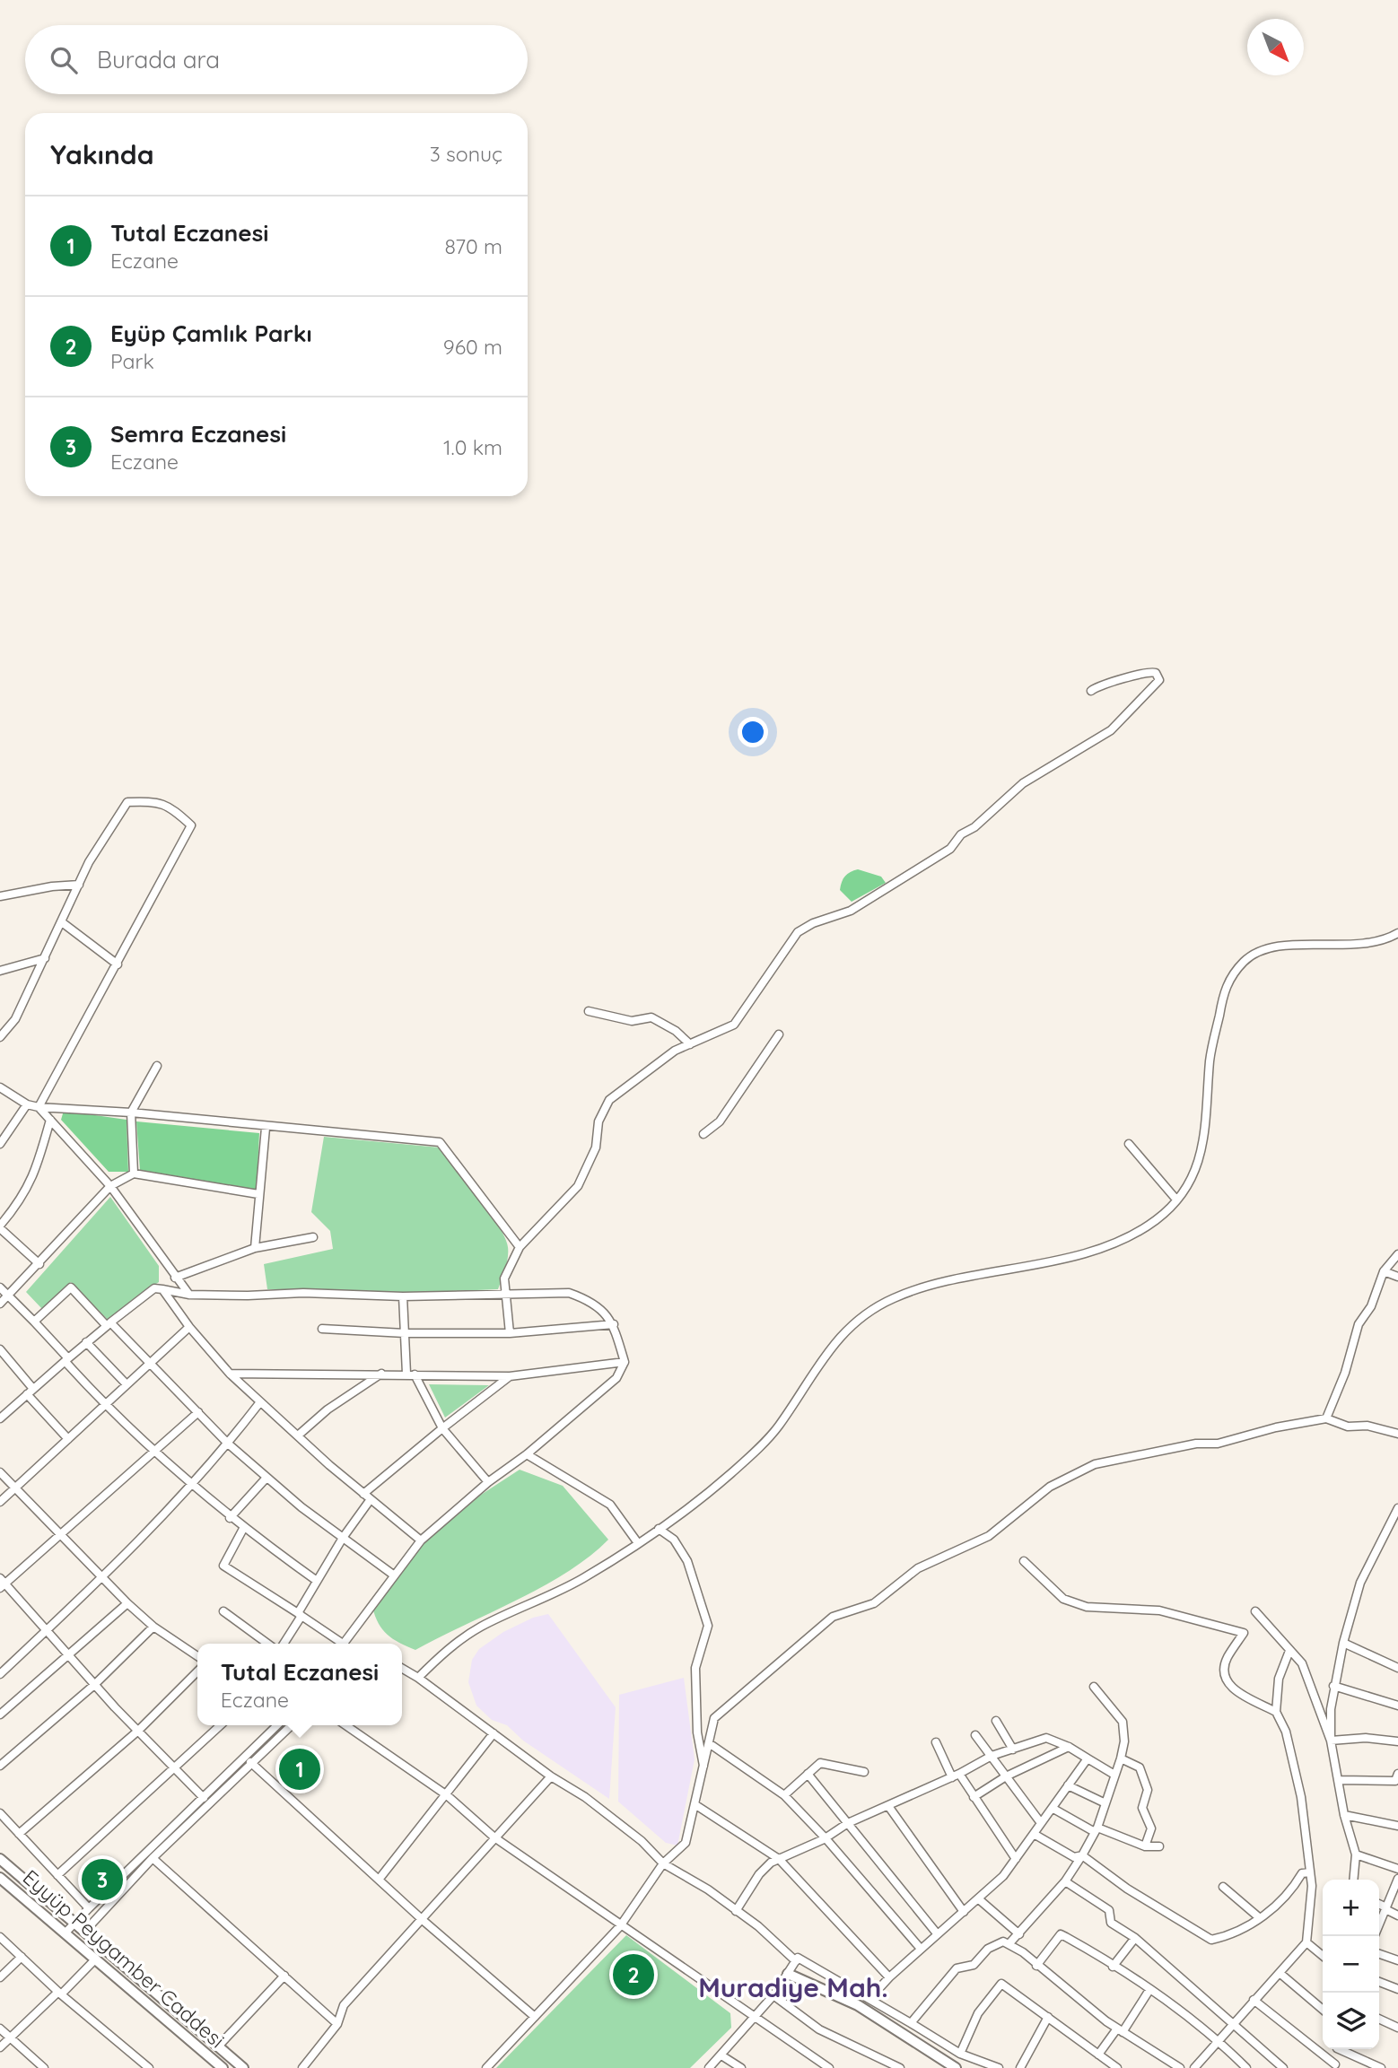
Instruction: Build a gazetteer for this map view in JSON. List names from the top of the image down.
{
  "streets": {
    "main road": ["Eyyüp Peygamber Caddesi"]
  },
  "districts": ["Muradiye Mah."],
  "north": "bottom right",
  "page": {
    "search": "Burada ara",
    "heading": ["Yakında", "3 sonuç"],
    "list": [
      {
        "mark": "1",
        "name": "Tutal Eczanesi",
        "note": "Eczane",
        "value": "870 m"
      },
      {
        "mark": "2",
        "name": "Eyüp Çamlık Parkı",
        "note": "Park",
        "value": "960 m"
      },
      {
        "mark": "3",
        "name": "Semra Eczanesi",
        "note": "Eczane",
        "value": "1.0 km"
      }
    ],
    "popup": ["Tutal Eczanesi", "Eczane"],
    "pins": ["1", "3", "2"],
    "map_buttons": ["+", "−"]
  }
}
